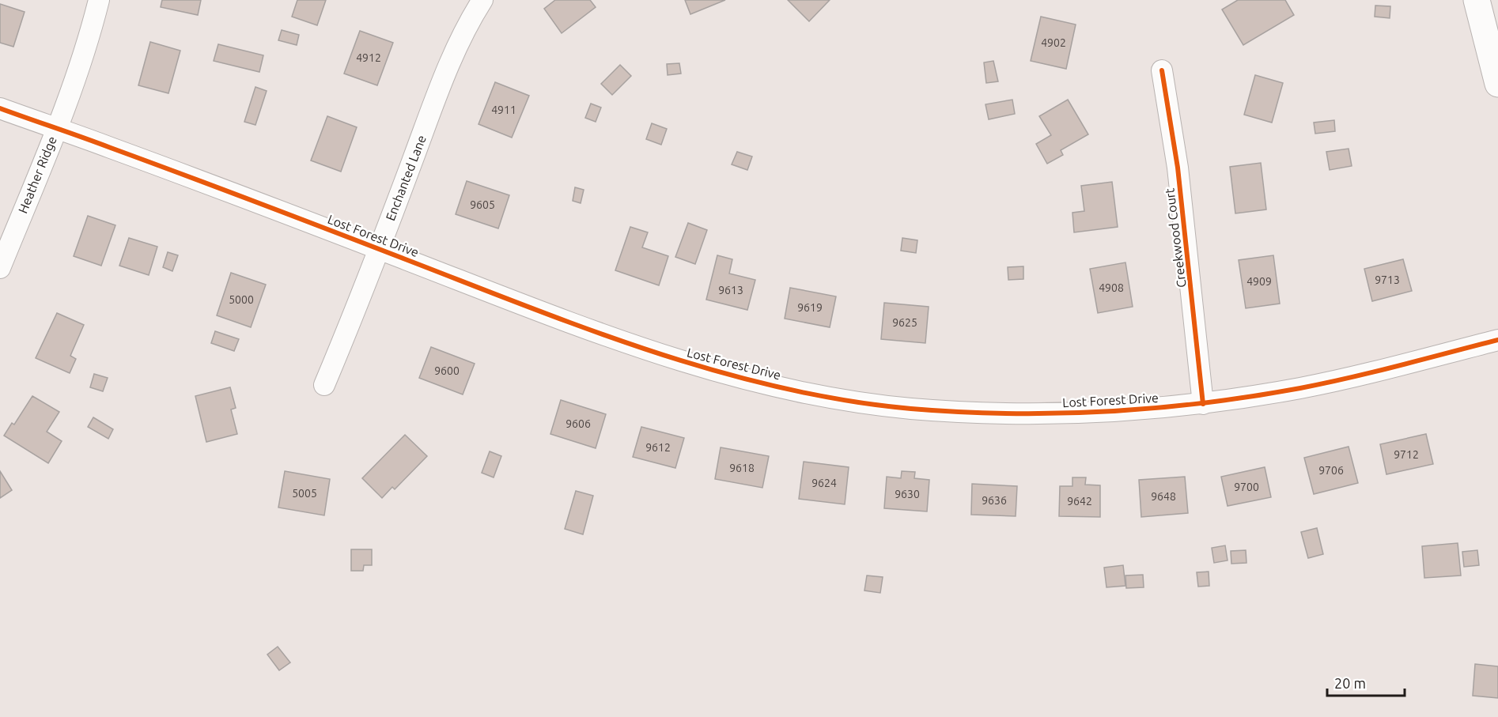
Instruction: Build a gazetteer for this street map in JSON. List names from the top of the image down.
{
  "streets": {
    "street": [
      "Heather Ridge",
      "Enchanted Lane",
      "Lost Forest Drive",
      "Creekwood Court"
    ]
  },
  "crossings": [
    ["Heather Ridge", "Lost Forest Drive"],
    ["Enchanted Lane", "Lost Forest Drive"],
    ["Lost Forest Drive", "Creekwood Court"]
  ],
  "house_numbers": [
    "4902",
    "4912",
    "4911",
    "9605",
    "9713",
    "4909",
    "4908",
    "9613",
    "5000",
    "9619",
    "9625",
    "9600",
    "9606",
    "9612",
    "9712",
    "9618",
    "9706",
    "9624",
    "9700",
    "5005",
    "9630",
    "9648",
    "9636",
    "9642"
  ],
  "scale_bar": "20 m"
}
